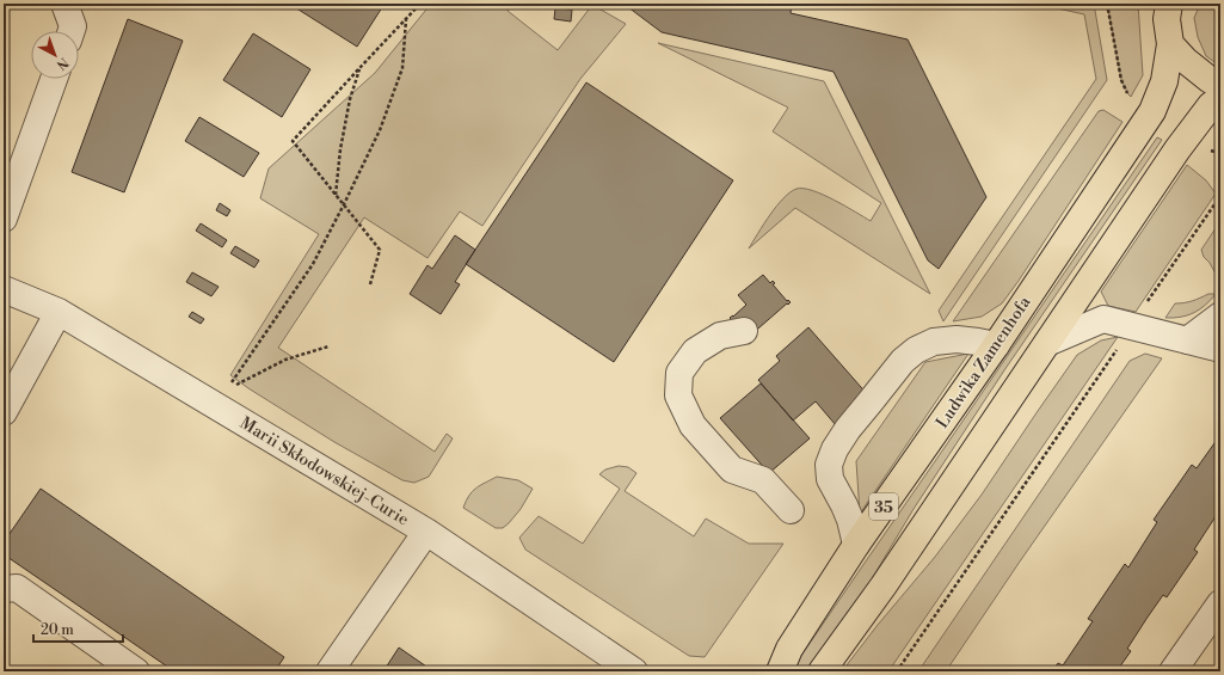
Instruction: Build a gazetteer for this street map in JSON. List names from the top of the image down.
{
  "streets": {
    "main road": ["Ludwika Zamenhofa", "35"],
    "street": ["Marii Skłodowskiej-Curie"]
  },
  "crossings": [
    ["Ludwika Zamenhofa", "35"]
  ],
  "scale_bar": "20 m",
  "north": "bottom right"
}
